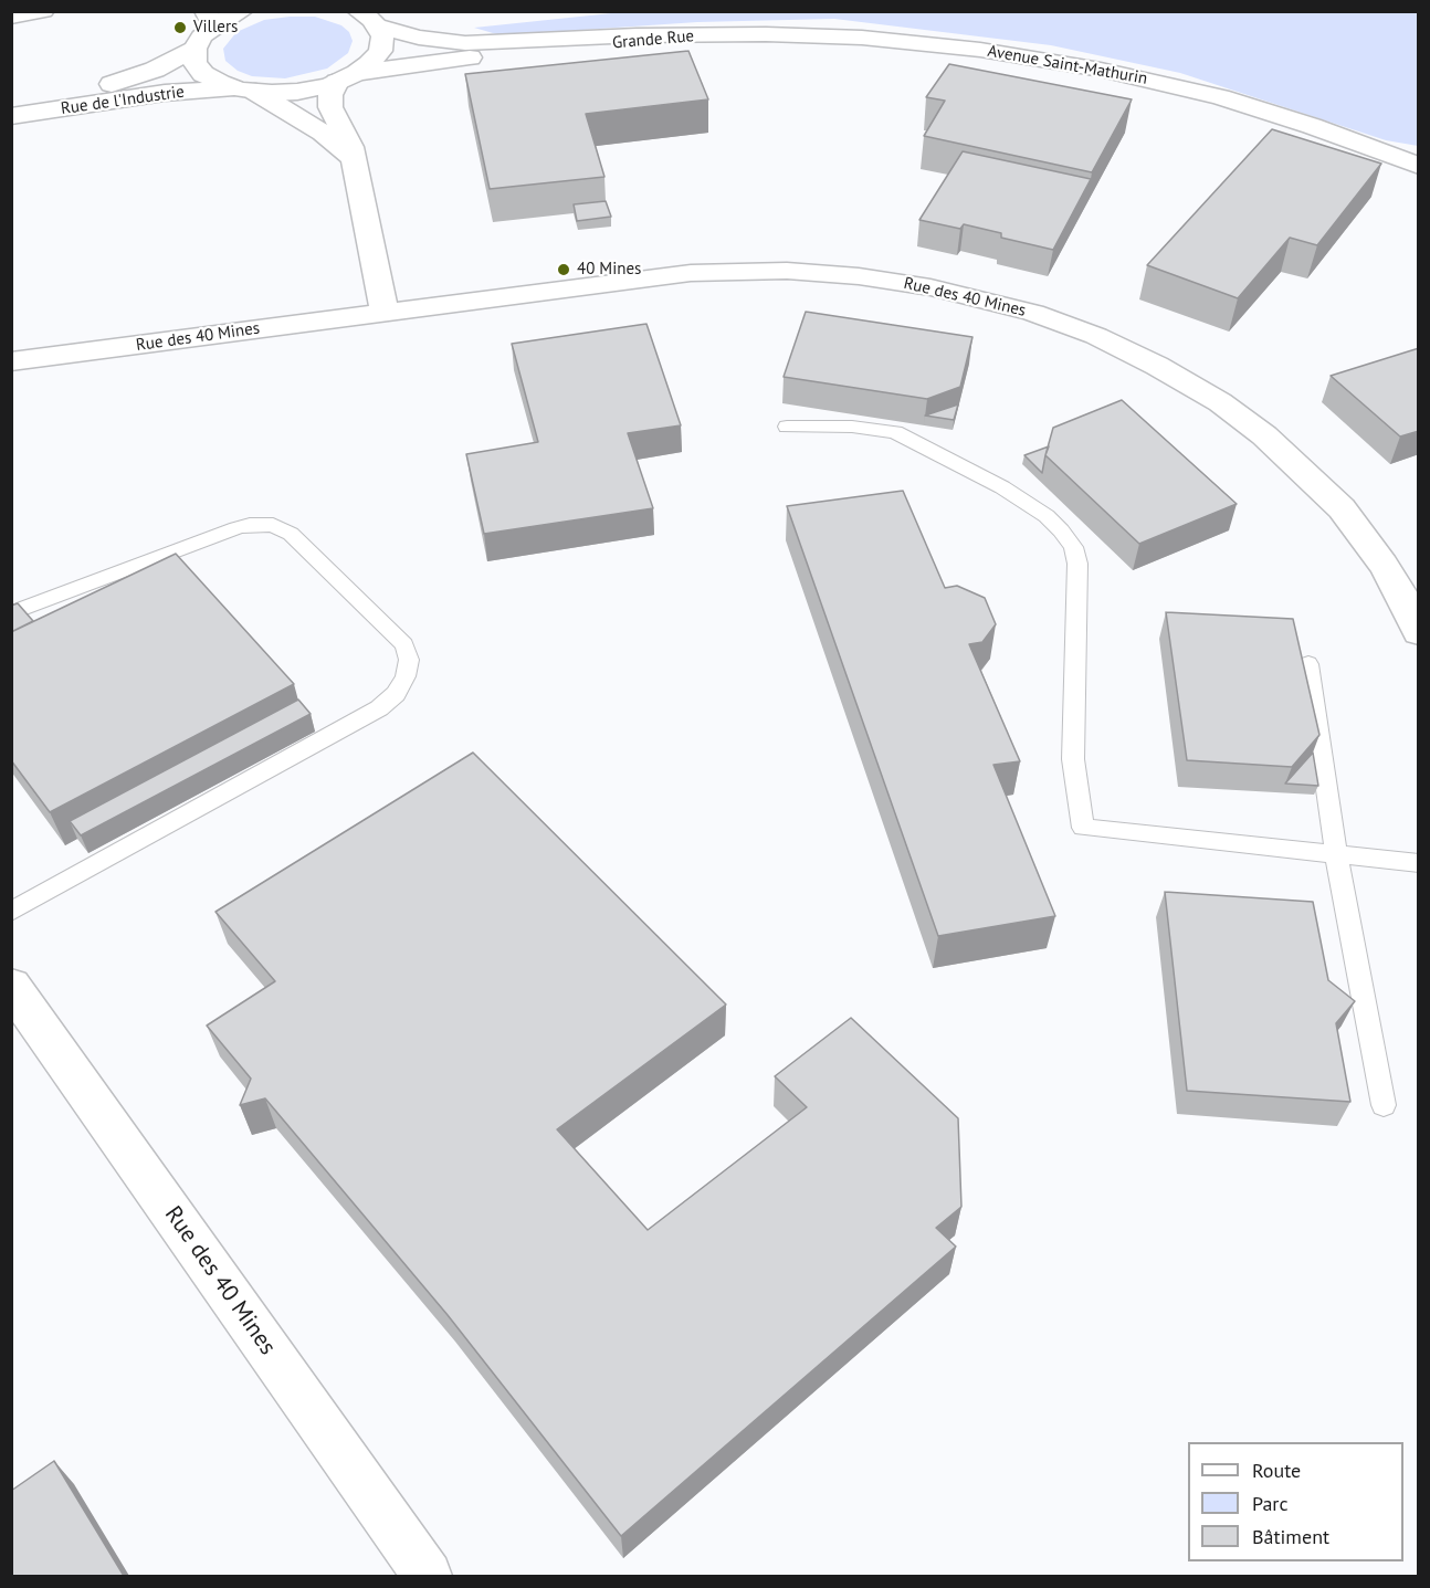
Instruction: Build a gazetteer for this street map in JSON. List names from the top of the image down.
{
  "streets": {
    "street": [
      "Grande Rue",
      "Avenue Saint-Mathurin",
      "Rue de l'Industrie",
      "Rue des 40 Mines"
    ]
  },
  "crossings": [
    ["Grande Rue", "Avenue Saint-Mathurin"],
    ["Grande Rue", "Rue de l'Industrie"]
  ],
  "places": ["Villers", "40 Mines"],
  "legend": ["Route", "Parc", "Bâtiment"]
}
